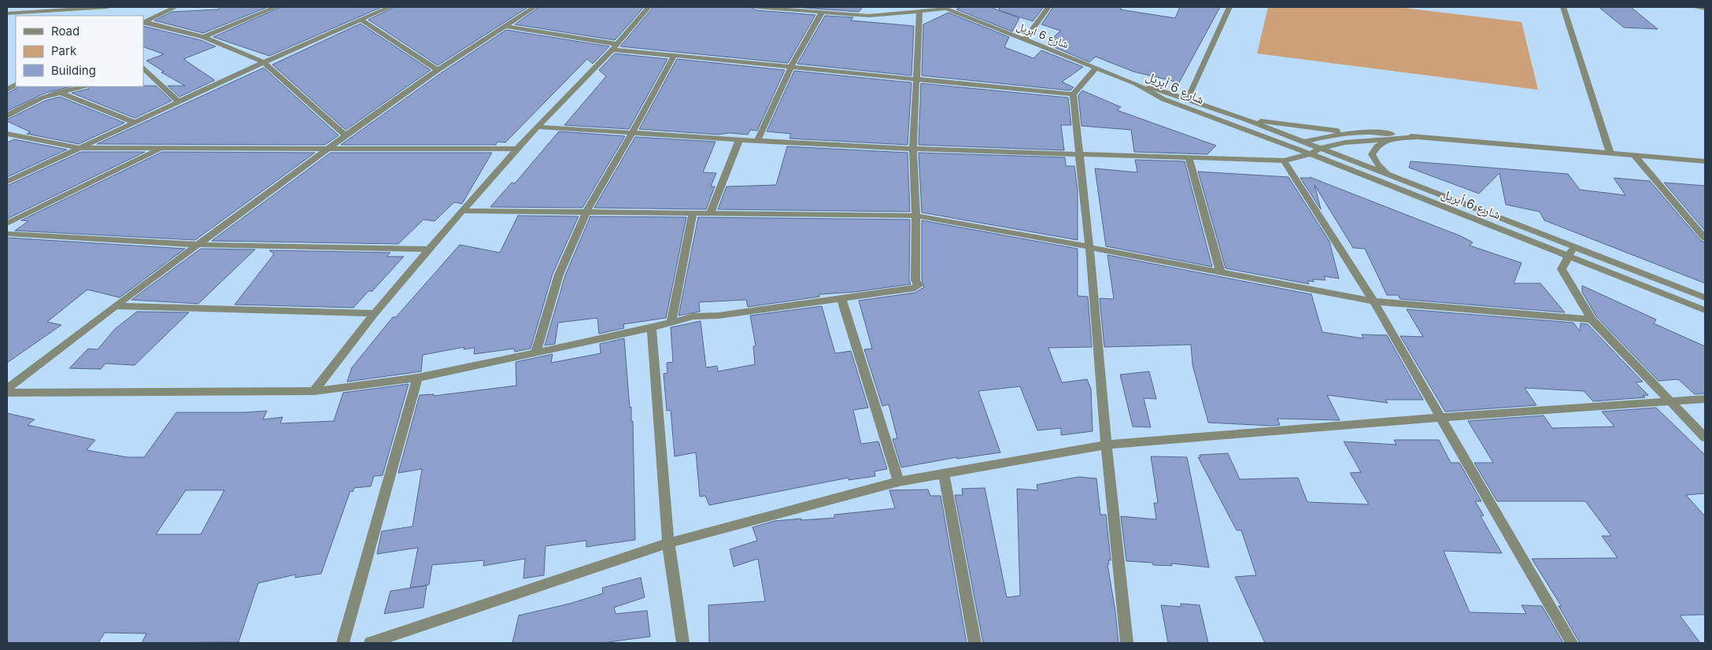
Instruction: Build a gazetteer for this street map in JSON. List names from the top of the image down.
{
  "streets": {
    "street": ["شارع 6 ابريل", "شارع 6 أبريل"]
  },
  "crossings": [
    ["شارع 6 ابريل", "شارع 6 أبريل"]
  ],
  "legend": ["Road", "Park", "Building"]
}
